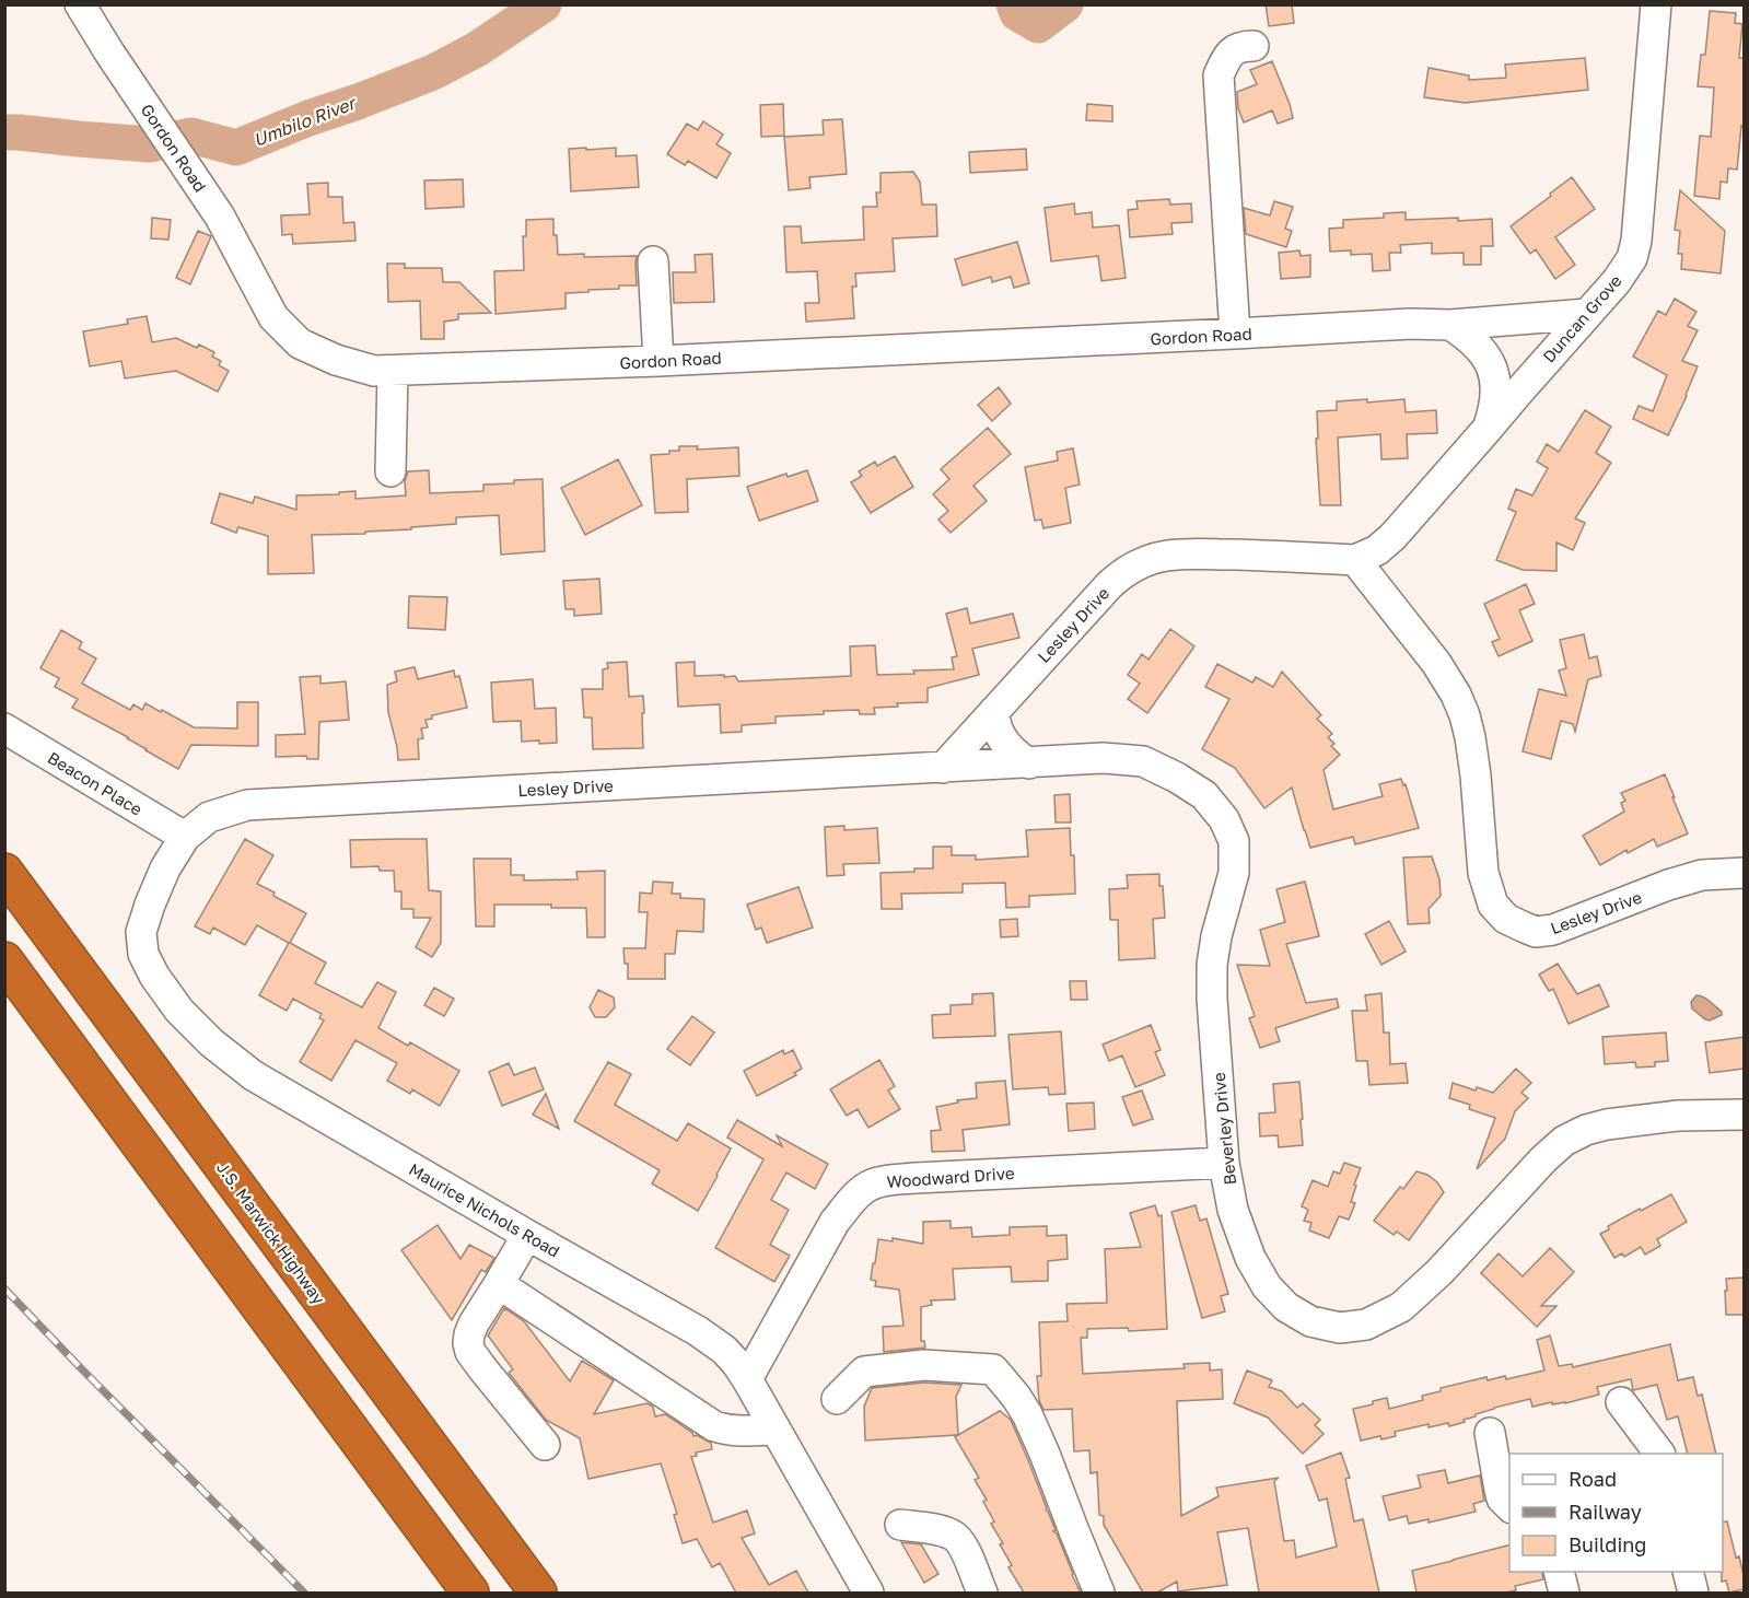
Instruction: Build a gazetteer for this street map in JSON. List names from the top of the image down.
{
  "streets": {
    "highway": ["J.S. Marwick Highway"],
    "street": [
      "Gordon Road",
      "Duncan Grove",
      "Lesley Drive",
      "Beacon Place",
      "Beverley Drive",
      "Woodward Drive",
      "Maurice Nichols Road"
    ]
  },
  "crossings": [
    ["Gordon Road", "Duncan Grove"],
    ["Duncan Grove", "Lesley Drive"],
    ["Lesley Drive", "Beacon Place"],
    ["Lesley Drive", "Beverley Drive"],
    ["Lesley Drive", "Maurice Nichols Road"],
    ["Beacon Place", "Maurice Nichols Road"],
    ["Beverley Drive", "Woodward Drive"],
    ["Woodward Drive", "Maurice Nichols Road"]
  ],
  "water": ["Umbilo River"],
  "legend": ["Road", "Railway", "Building"]
}
